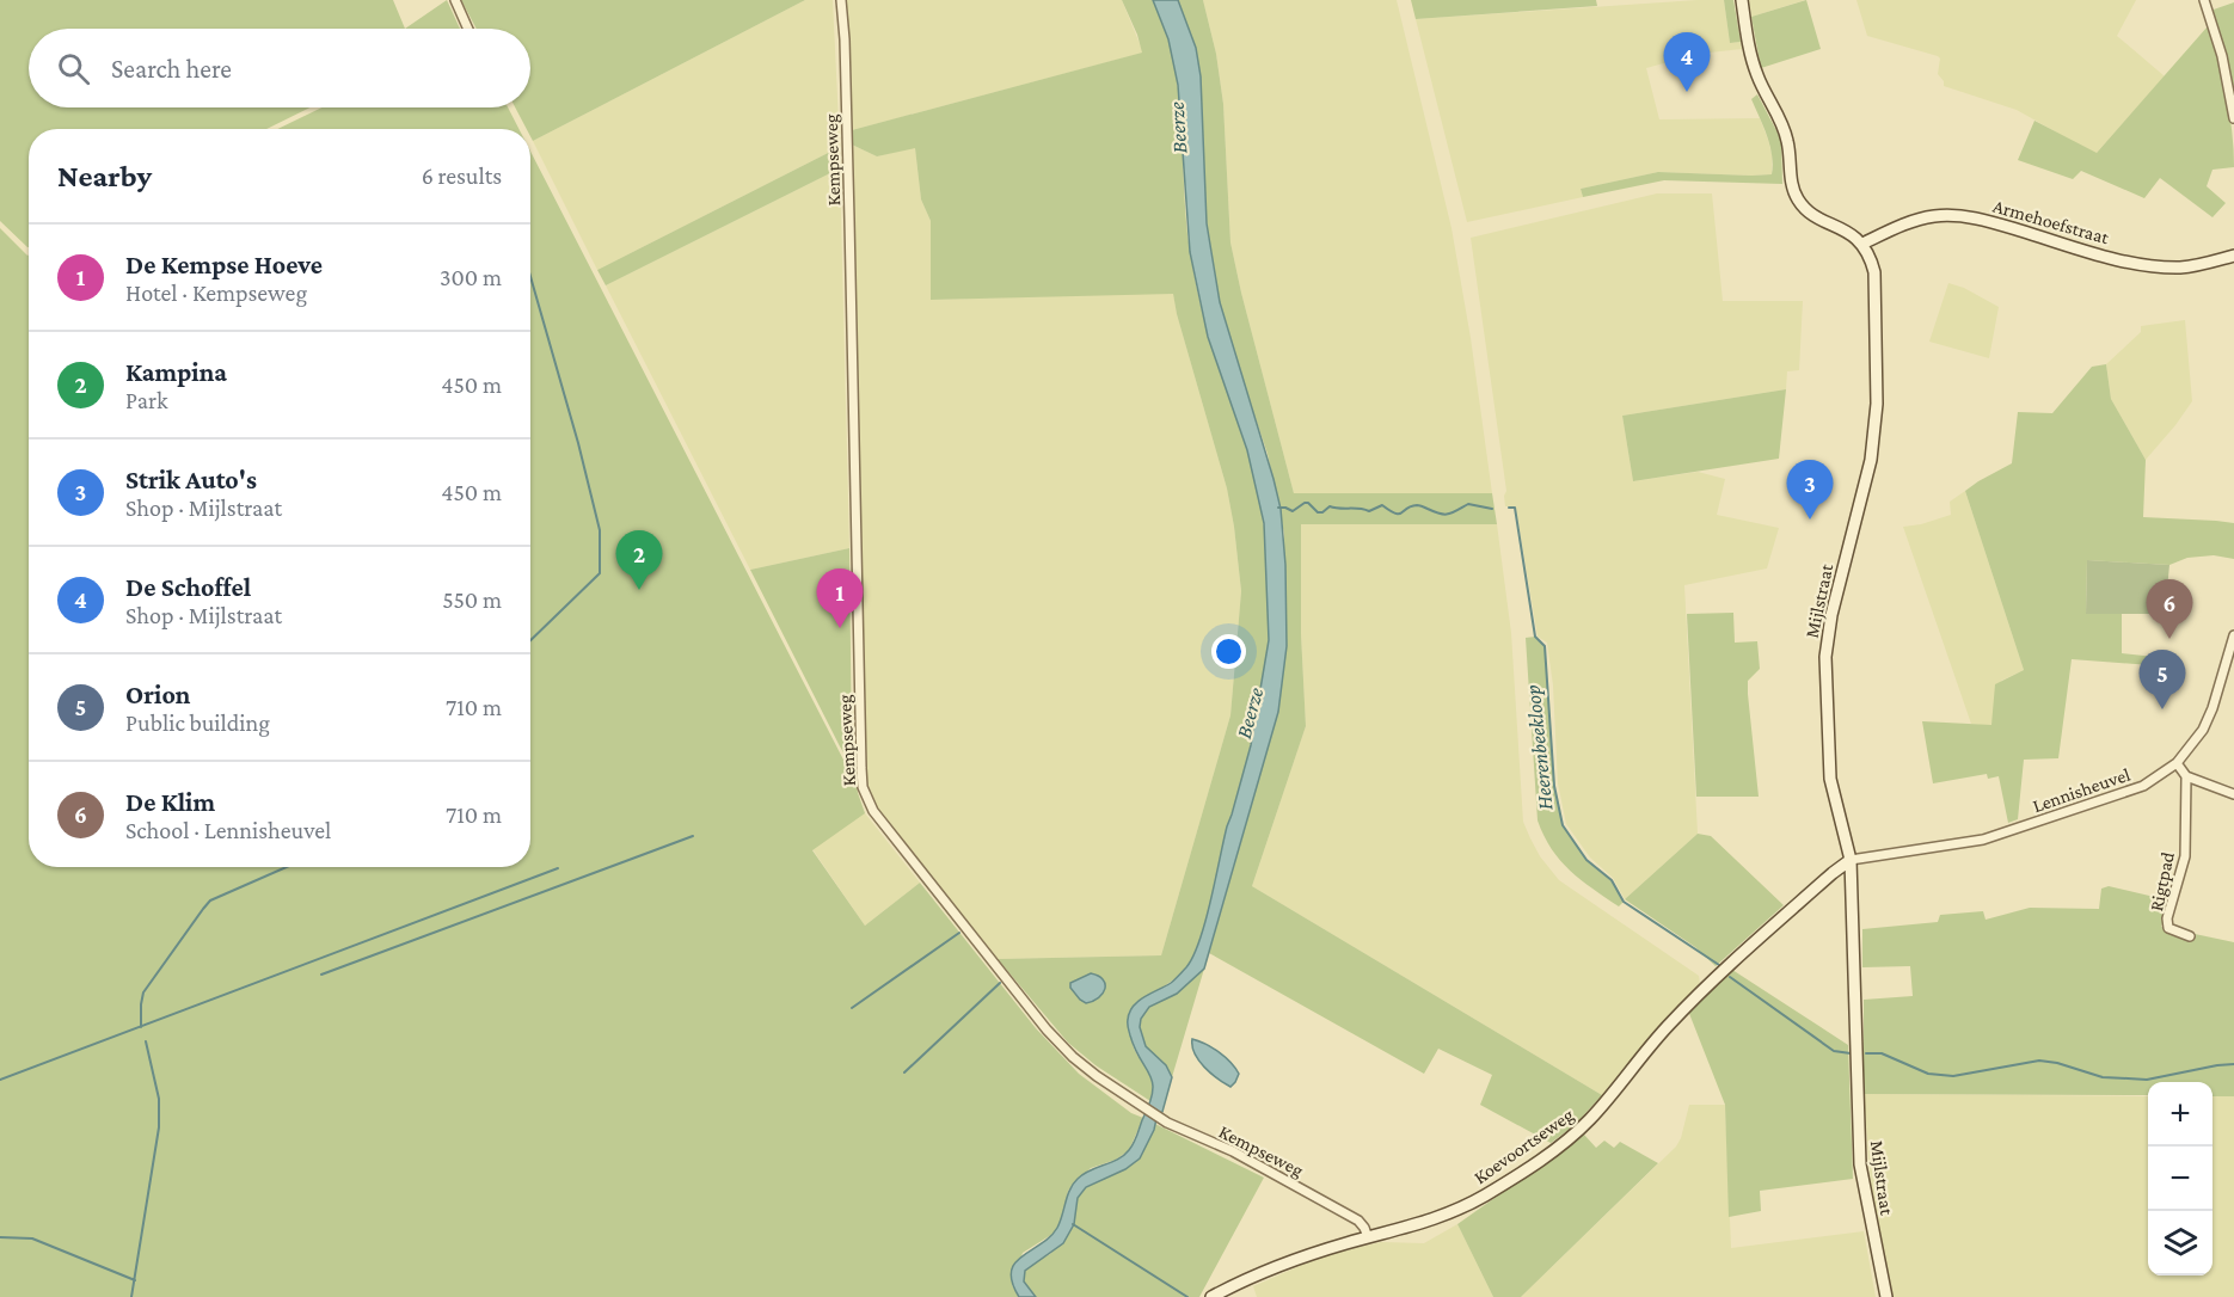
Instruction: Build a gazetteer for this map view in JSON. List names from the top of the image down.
{
  "streets": {
    "street": [
      "Kempseweg",
      "Armehoefstraat",
      "Mijlstraat",
      "Lennisheuvel",
      "Rigtpad",
      "Koevoortseweg"
    ]
  },
  "crossings": [
    ["Kempseweg", "Koevoortseweg"],
    ["Armehoefstraat", "Mijlstraat"],
    ["Mijlstraat", "Lennisheuvel"],
    ["Mijlstraat", "Koevoortseweg"],
    ["Lennisheuvel", "Koevoortseweg"]
  ],
  "water": ["Beerze", "Heerenbeekloop"],
  "page": {
    "search": "Search here",
    "pins": [
      "4",
      "3",
      "2",
      "1",
      "6",
      "5"
    ],
    "heading": ["Nearby", "6 results"],
    "list": [
      {
        "mark": "1",
        "name": "De Kempse Hoeve",
        "note": "Hotel · Kempseweg",
        "value": "300 m"
      },
      {
        "mark": "2",
        "name": "Kampina",
        "note": "Park",
        "value": "450 m"
      },
      {
        "mark": "3",
        "name": "Strik Auto's",
        "note": "Shop · Mijlstraat",
        "value": "450 m"
      },
      {
        "mark": "4",
        "name": "De Schoffel",
        "note": "Shop · Mijlstraat",
        "value": "550 m"
      },
      {
        "mark": "5",
        "name": "Orion",
        "note": "Public building",
        "value": "710 m"
      },
      {
        "mark": "6",
        "name": "De Klim",
        "note": "School · Lennisheuvel",
        "value": "710 m"
      }
    ],
    "map_buttons": ["+", "−"]
  }
}
